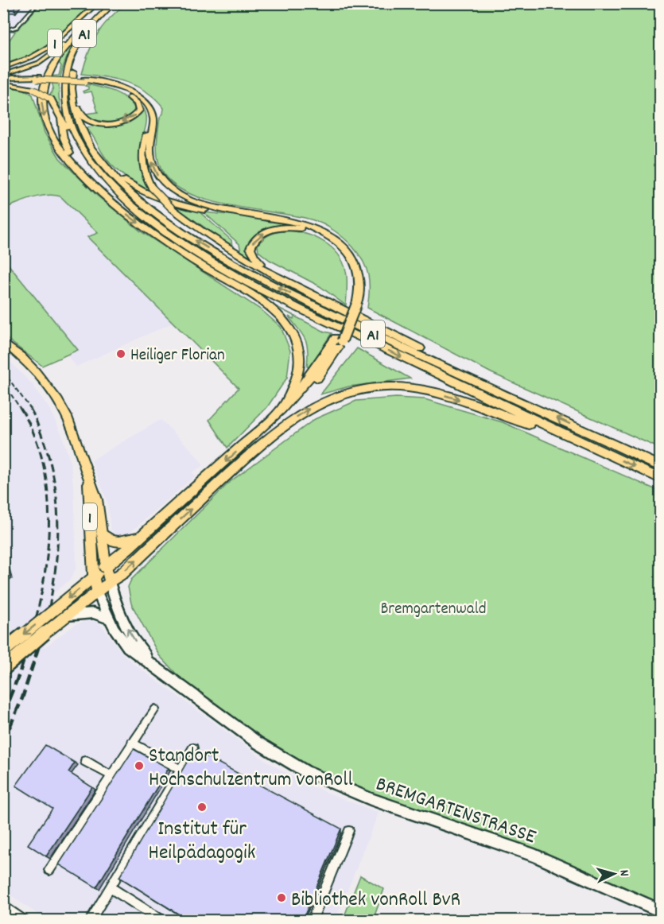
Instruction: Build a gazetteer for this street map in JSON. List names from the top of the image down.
{
  "streets": {
    "highway": ["A1"],
    "main road": ["1", "BREMGARTENSTRASSE"]
  },
  "crossings": [
    ["1", "BREMGARTENSTRASSE"]
  ],
  "parks": ["Bremgartenwald"],
  "places": [
    "Heiliger Florian",
    "Standort Hochschulzentrum vonRoll",
    "Institut für Heilpädagogik",
    "Bibliothek vonRoll BvR"
  ],
  "north": "right"
}
